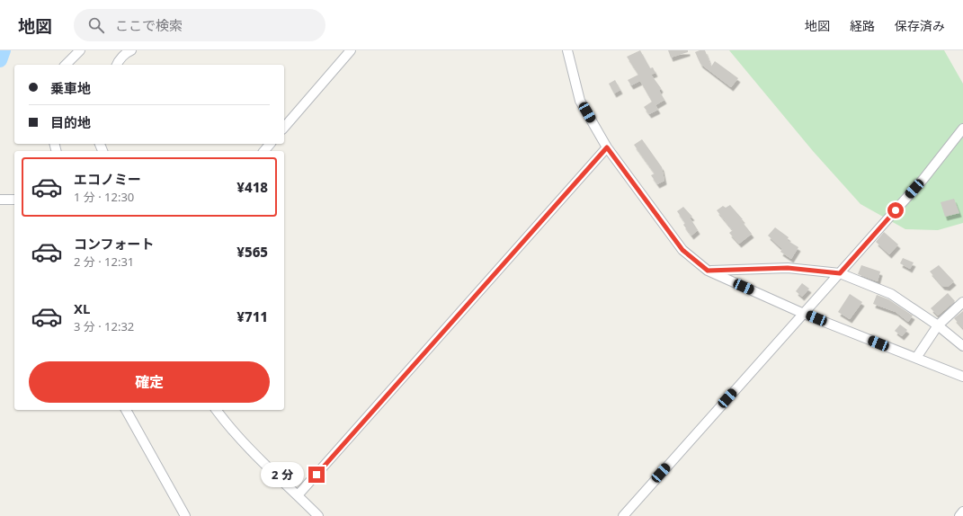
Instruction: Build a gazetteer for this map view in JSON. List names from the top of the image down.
{
  "page": {
    "header": "地図",
    "search": "ここで検索",
    "nav": ["地図", "経路", "保存済み"],
    "banner": ["乗車地", "目的地"],
    "list": [
      {
        "name": "エコノミー",
        "note": "1 分 · 12:30",
        "value": "¥418"
      },
      {
        "name": "コンフォート",
        "note": "2 分 · 12:31",
        "value": "¥565"
      },
      {
        "name": "XL",
        "note": "3 分 · 12:32",
        "value": "¥711"
      }
    ],
    "buttons": "確定",
    "bubble": "2 分"
  }
}
